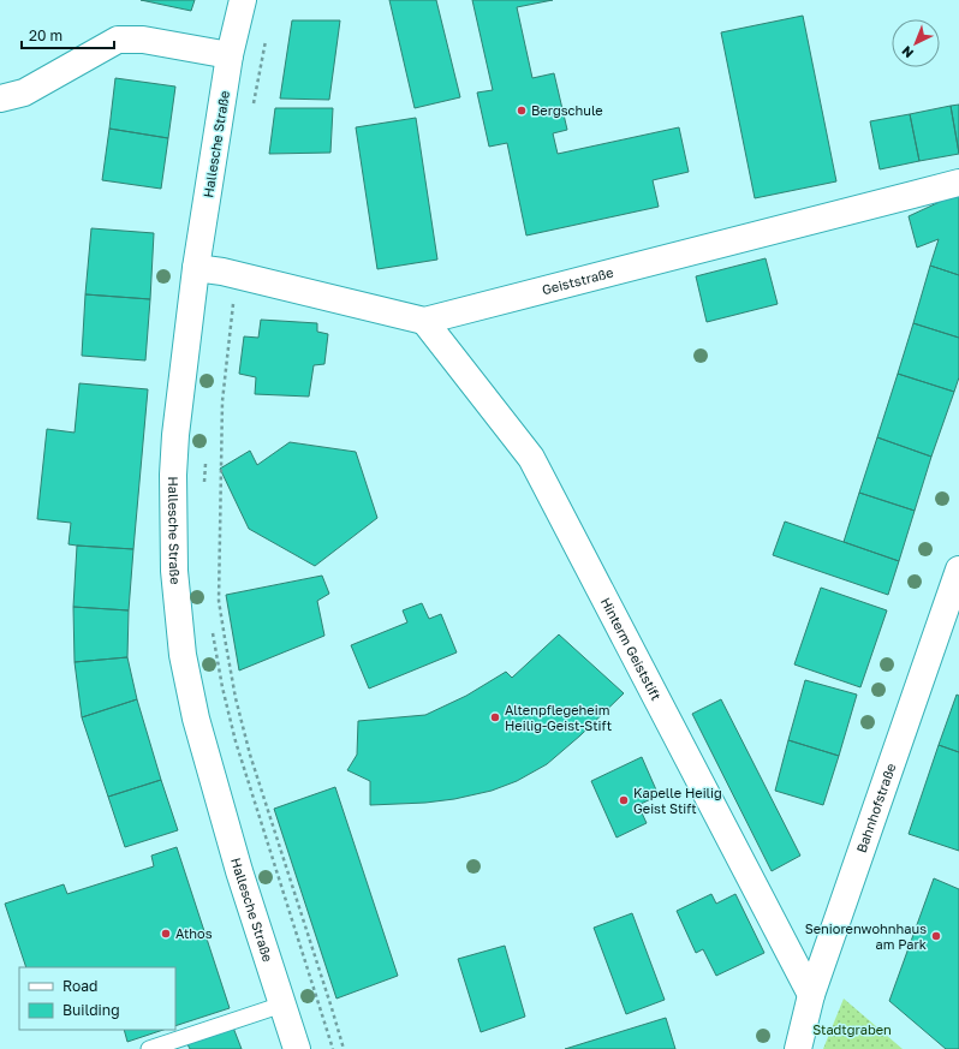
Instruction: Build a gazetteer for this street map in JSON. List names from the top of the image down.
{
  "streets": {
    "street": [
      "Hallesche Straße",
      "Geiststraße",
      "Hinterm Geiststift",
      "Bahnhofstraße"
    ]
  },
  "crossings": [
    ["Hallesche Straße", "Geiststraße"],
    ["Geiststraße", "Hinterm Geiststift"],
    ["Hinterm Geiststift", "Bahnhofstraße"]
  ],
  "parks": ["Stadtgraben"],
  "places": [
    "Bergschule",
    "Altenpflegeheim Heilig-Geist-Stift",
    "Kapelle Heilig Geist Stift",
    "Athos",
    "Seniorenwohnhaus am Park"
  ],
  "legend": ["Road", "Building"],
  "scale_bar": "20 m",
  "north": "bottom left"
}
